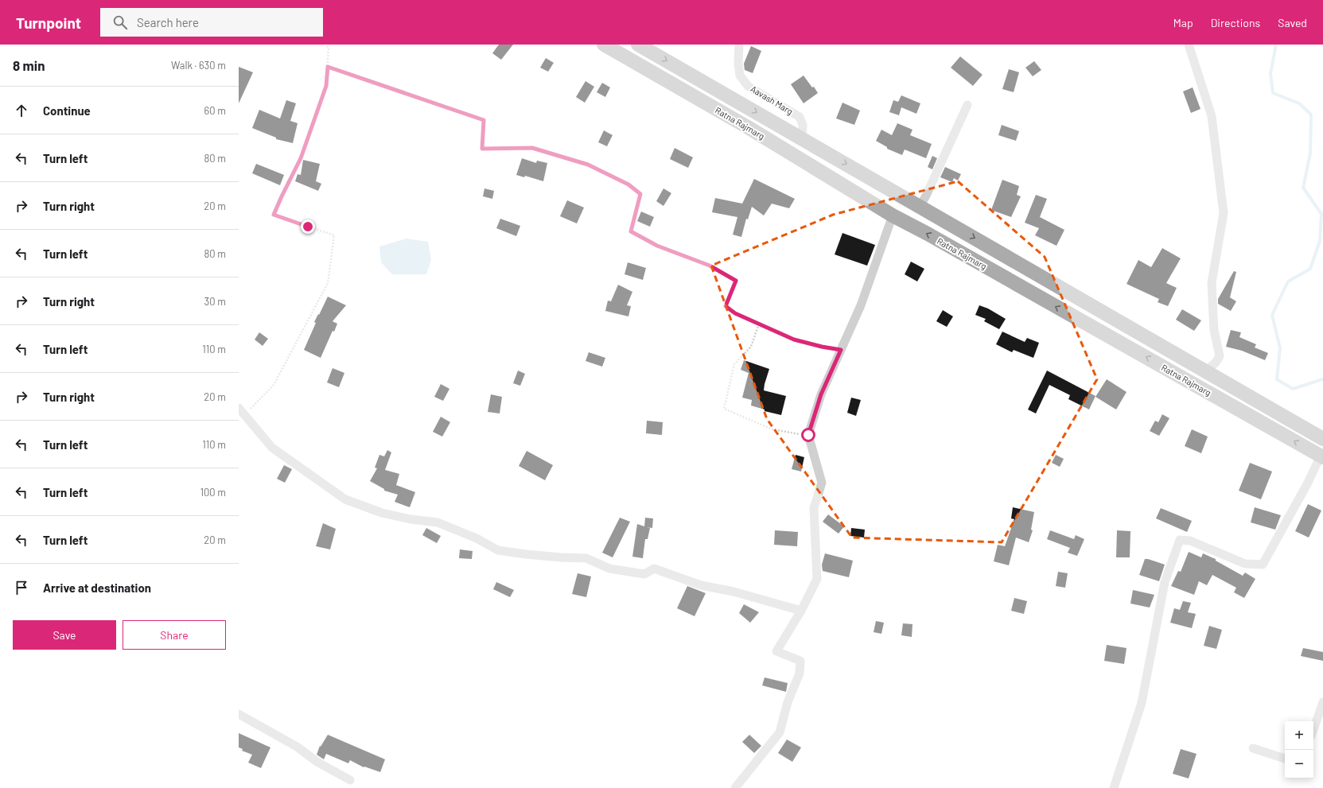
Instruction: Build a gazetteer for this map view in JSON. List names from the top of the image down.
{
  "streets": {
    "main road": ["Ratna Rajmarg"],
    "street": ["Aavash Marg"]
  },
  "crossings": [
    ["Aavash Marg", "Ratna Rajmarg"]
  ],
  "page": {
    "header": "Turnpoint",
    "search": "Search here",
    "nav": ["Map", "Directions", "Saved"],
    "heading": ["8 min", "Walk · 630 m"],
    "list": [
      ["Continue", "60 m"],
      ["Turn left", "80 m"],
      ["Turn right", "20 m"],
      ["Turn left", "80 m"],
      ["Turn right", "30 m"],
      ["Turn left", "110 m"],
      ["Turn right", "20 m"],
      ["Turn left", "110 m"],
      ["Turn left", "100 m"],
      ["Turn left", "20 m"],
      "Arrive at destination"
    ],
    "buttons": ["Save", "Share"],
    "map_buttons": ["+", "−"]
  }
}
